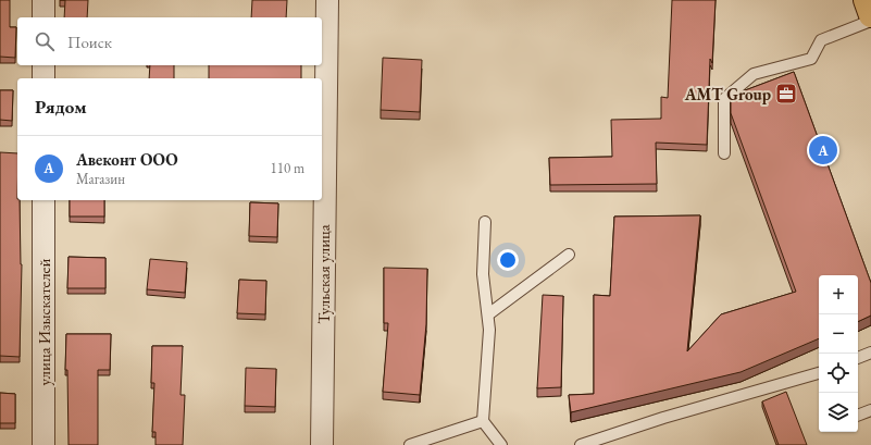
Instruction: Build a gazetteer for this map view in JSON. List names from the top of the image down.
{
  "streets": {
    "street": ["Тульская улица", "улица Изыскателей"]
  },
  "places": {
    "office": ["АМТ Group"]
  },
  "page": {
    "search": "Поиск",
    "heading": "Рядом",
    "pins": "A",
    "list": [
      {
        "mark": "A",
        "name": "Авеконт ООО",
        "note": "Магазин",
        "value": "110 m"
      }
    ],
    "map_buttons": ["+", "−"]
  }
}
